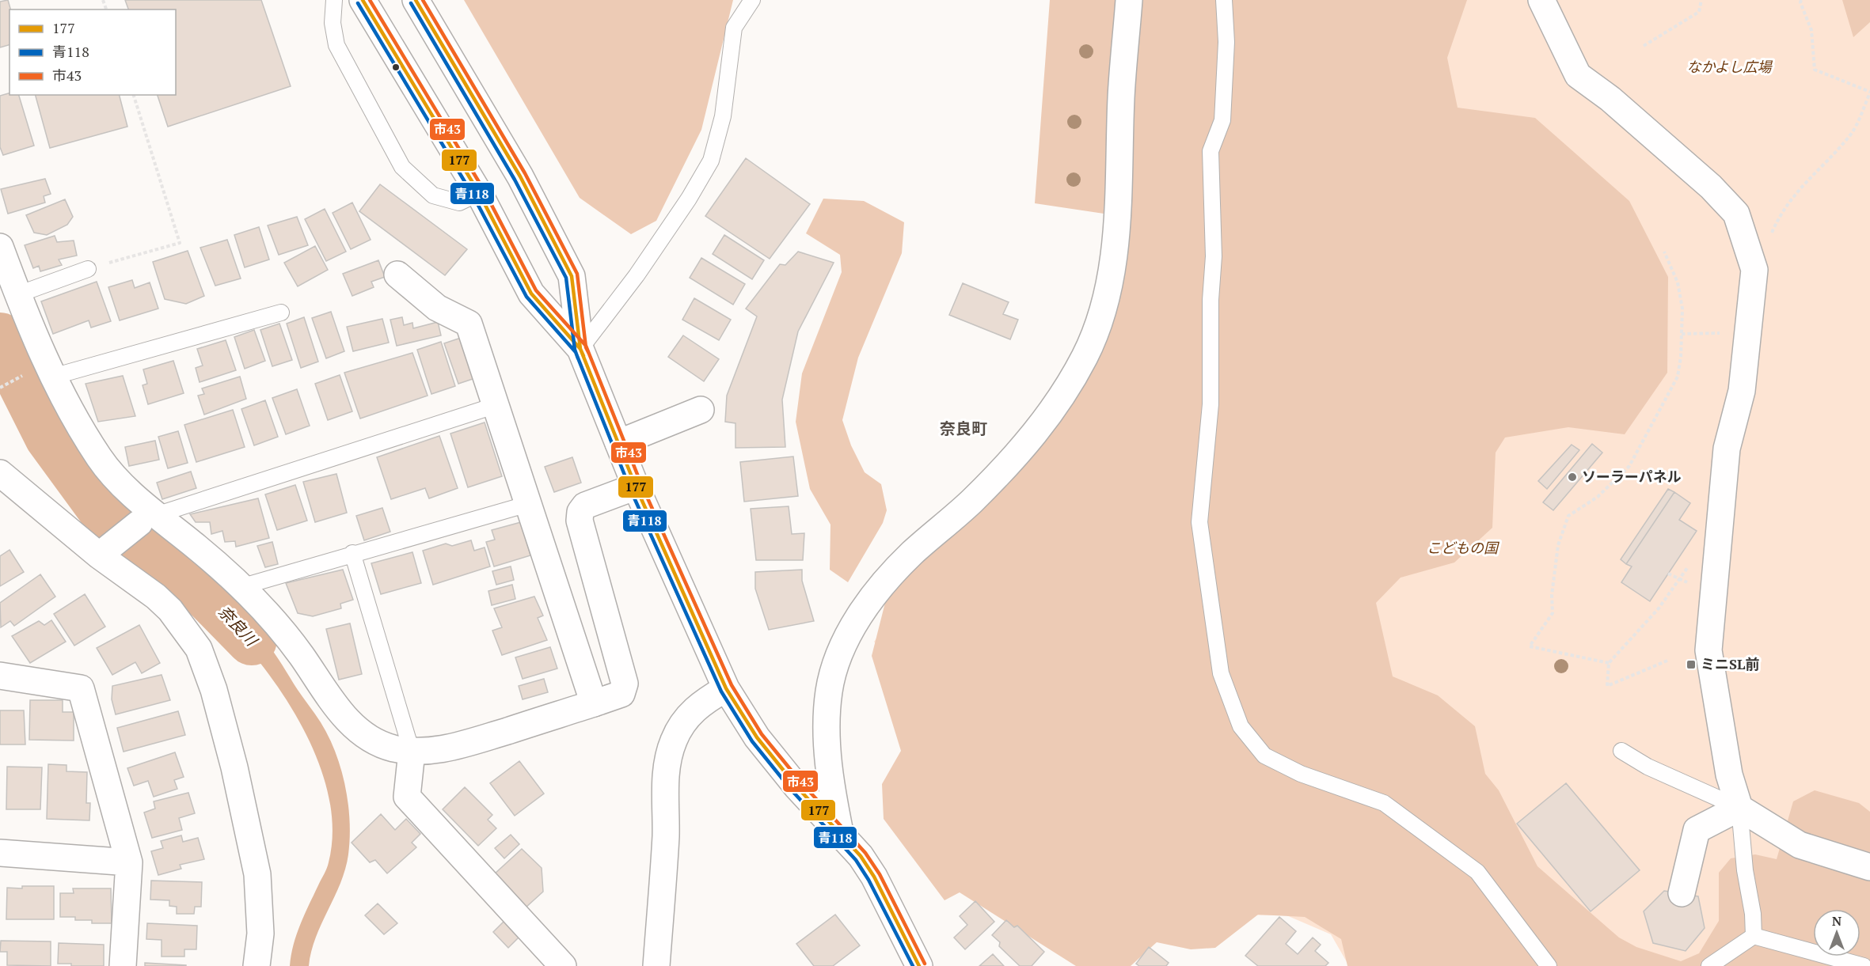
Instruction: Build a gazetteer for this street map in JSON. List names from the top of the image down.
{
  "districts": ["奈良町"],
  "water": ["奈良川"],
  "parks": ["なかよし広場", "こどもの国"],
  "places": {
    "other": ["ソーラーパネル"],
    "transit": ["ミニSL前"]
  },
  "lines": ["transit line 177", "transit line 市43", "transit line 青118"],
  "legend": ["177", "青118", "市43"],
  "north": "top"
}
